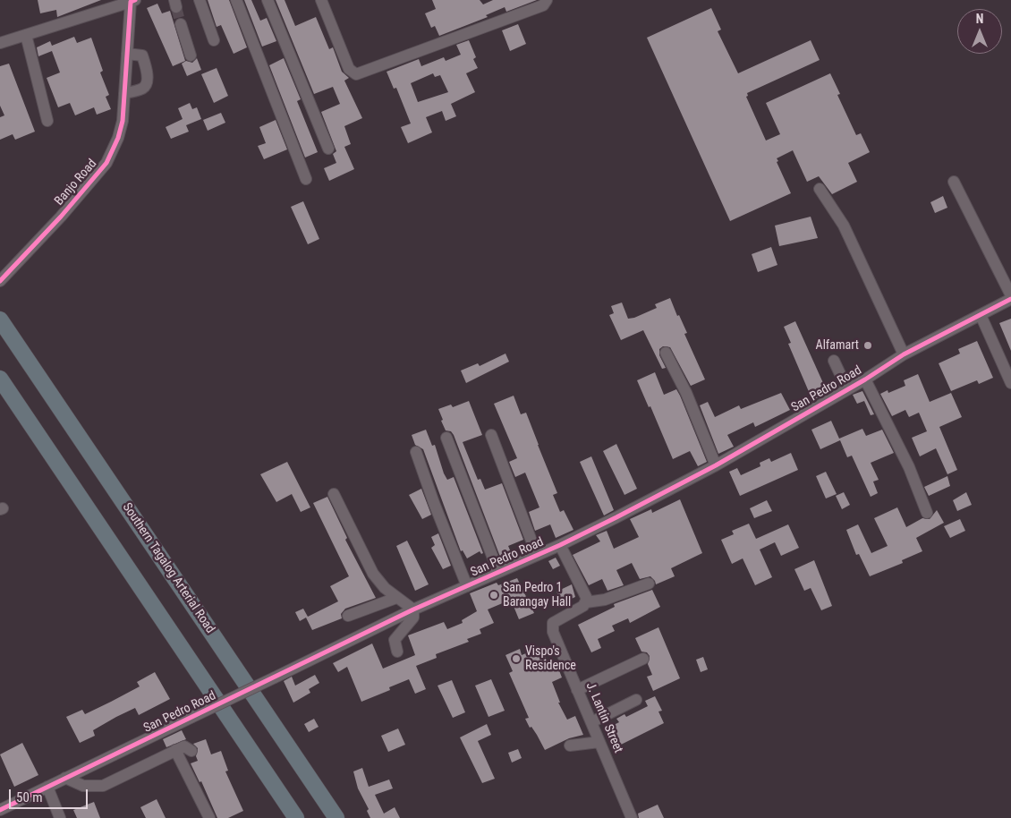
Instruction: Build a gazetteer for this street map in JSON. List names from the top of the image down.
{
  "streets": {
    "highway": ["Southern Tagalog Arterial Road"],
    "street": ["Banjo Road", "San Pedro Road", "J. Lantin Street"]
  },
  "places": ["Alfamart", "San Pedro 1 Barangay Hall", "Vispo's Residence"],
  "scale_bar": "50 m",
  "north": "top"
}
